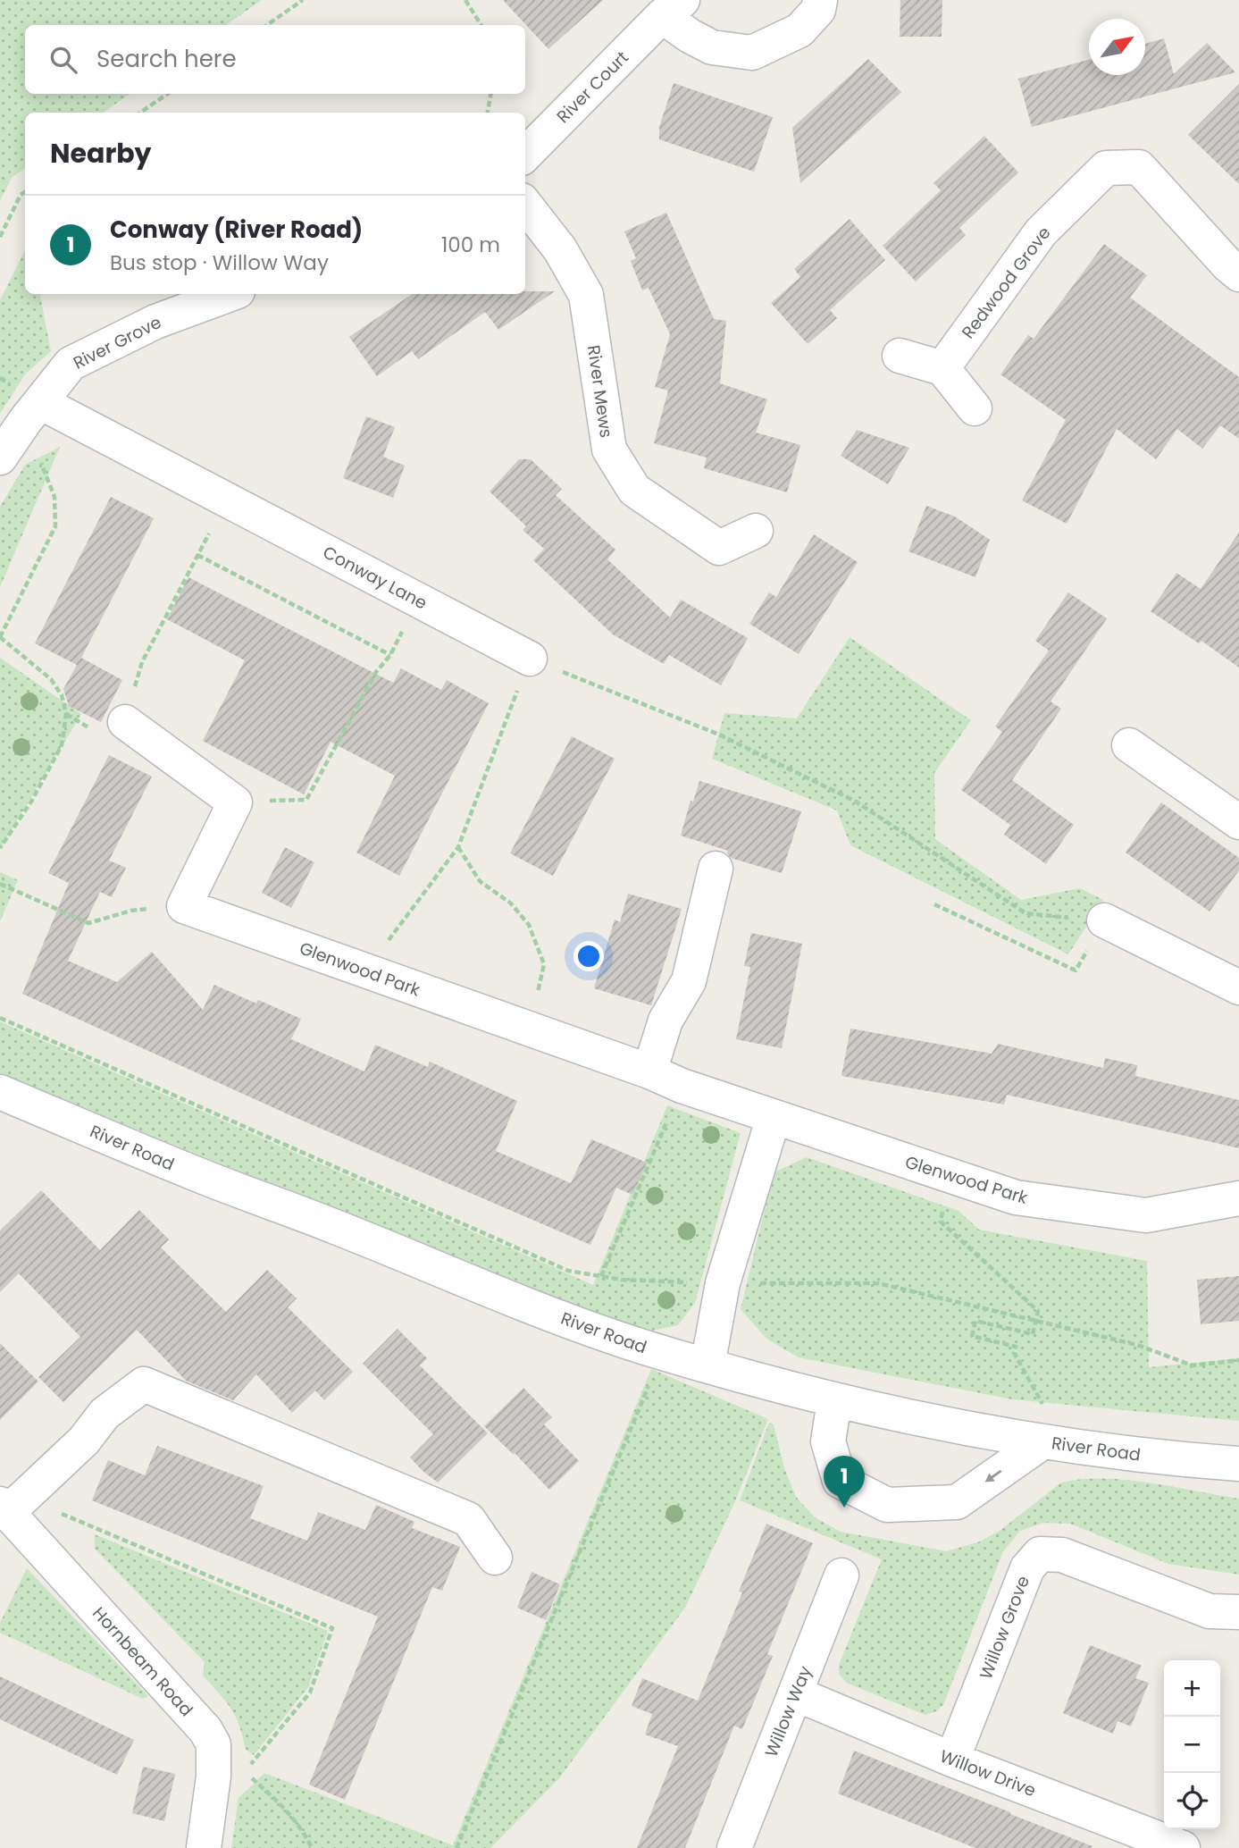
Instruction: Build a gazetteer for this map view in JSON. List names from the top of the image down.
{
  "streets": {
    "street": [
      "River Court",
      "Redwood Grove",
      "River Grove",
      "River Mews",
      "Conway Lane",
      "Glenwood Park",
      "River Road",
      "Willow Grove",
      "Hornbeam Road",
      "Willow Way",
      "Willow Drive"
    ]
  },
  "crossings": [
    ["River Grove", "Conway Lane"],
    ["Willow Grove", "Willow Drive"],
    ["Willow Way", "Willow Drive"]
  ],
  "north": "top right",
  "page": {
    "search": "Search here",
    "heading": "Nearby",
    "list": [
      {
        "mark": "1",
        "name": "Conway (River Road)",
        "note": "Bus stop · Willow Way",
        "value": "100 m"
      }
    ],
    "pins": "1",
    "map_buttons": ["+", "−"]
  }
}
